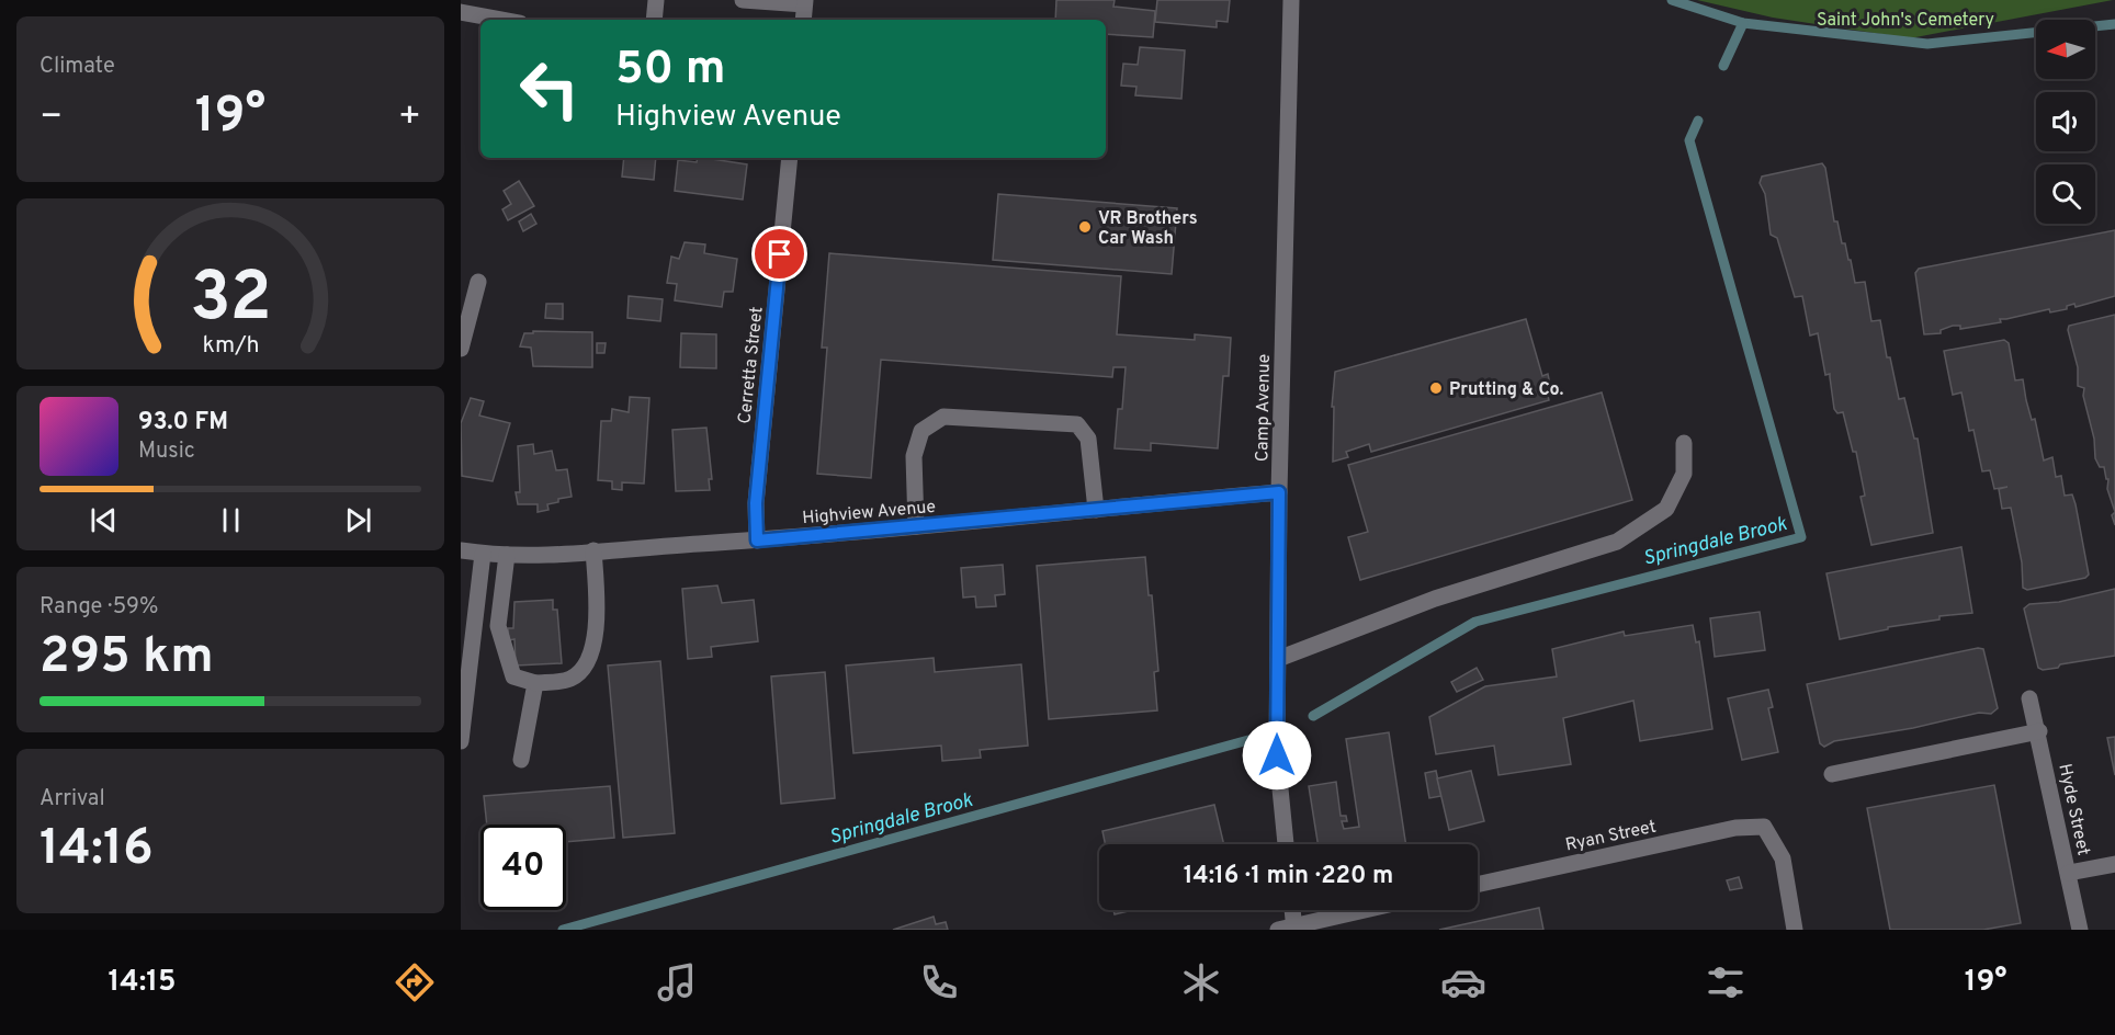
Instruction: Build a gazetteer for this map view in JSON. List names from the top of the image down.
{
  "streets": {
    "street": [
      "Cerretta Street",
      "Camp Avenue",
      "Highview Avenue",
      "Hyde Street",
      "Ryan Street"
    ]
  },
  "crossings": [
    ["Cerretta Street", "Highview Avenue"],
    ["Camp Avenue", "Highview Avenue"]
  ],
  "water": ["Springdale Brook"],
  "parks": ["Saint John's Cemetery"],
  "places": ["VR Brothers Car Wash", "Prutting & Co."],
  "north": "left",
  "page": {
    "tile": [
      "Climate",
      ["Range · 59%", "295 km"],
      ["Arrival", "14:16"]
    ],
    "turn": ["50 m", "Highview Avenue"],
    "heat": ["−", "19°", "+"],
    "song": ["93.0 FM", "Music"],
    "limit": "40",
    "trip": "14:16 · 1 min · 220 m",
    "tabs": ["14:15", "19°"],
    "gauge": ["32", "km/h"]
  }
}
